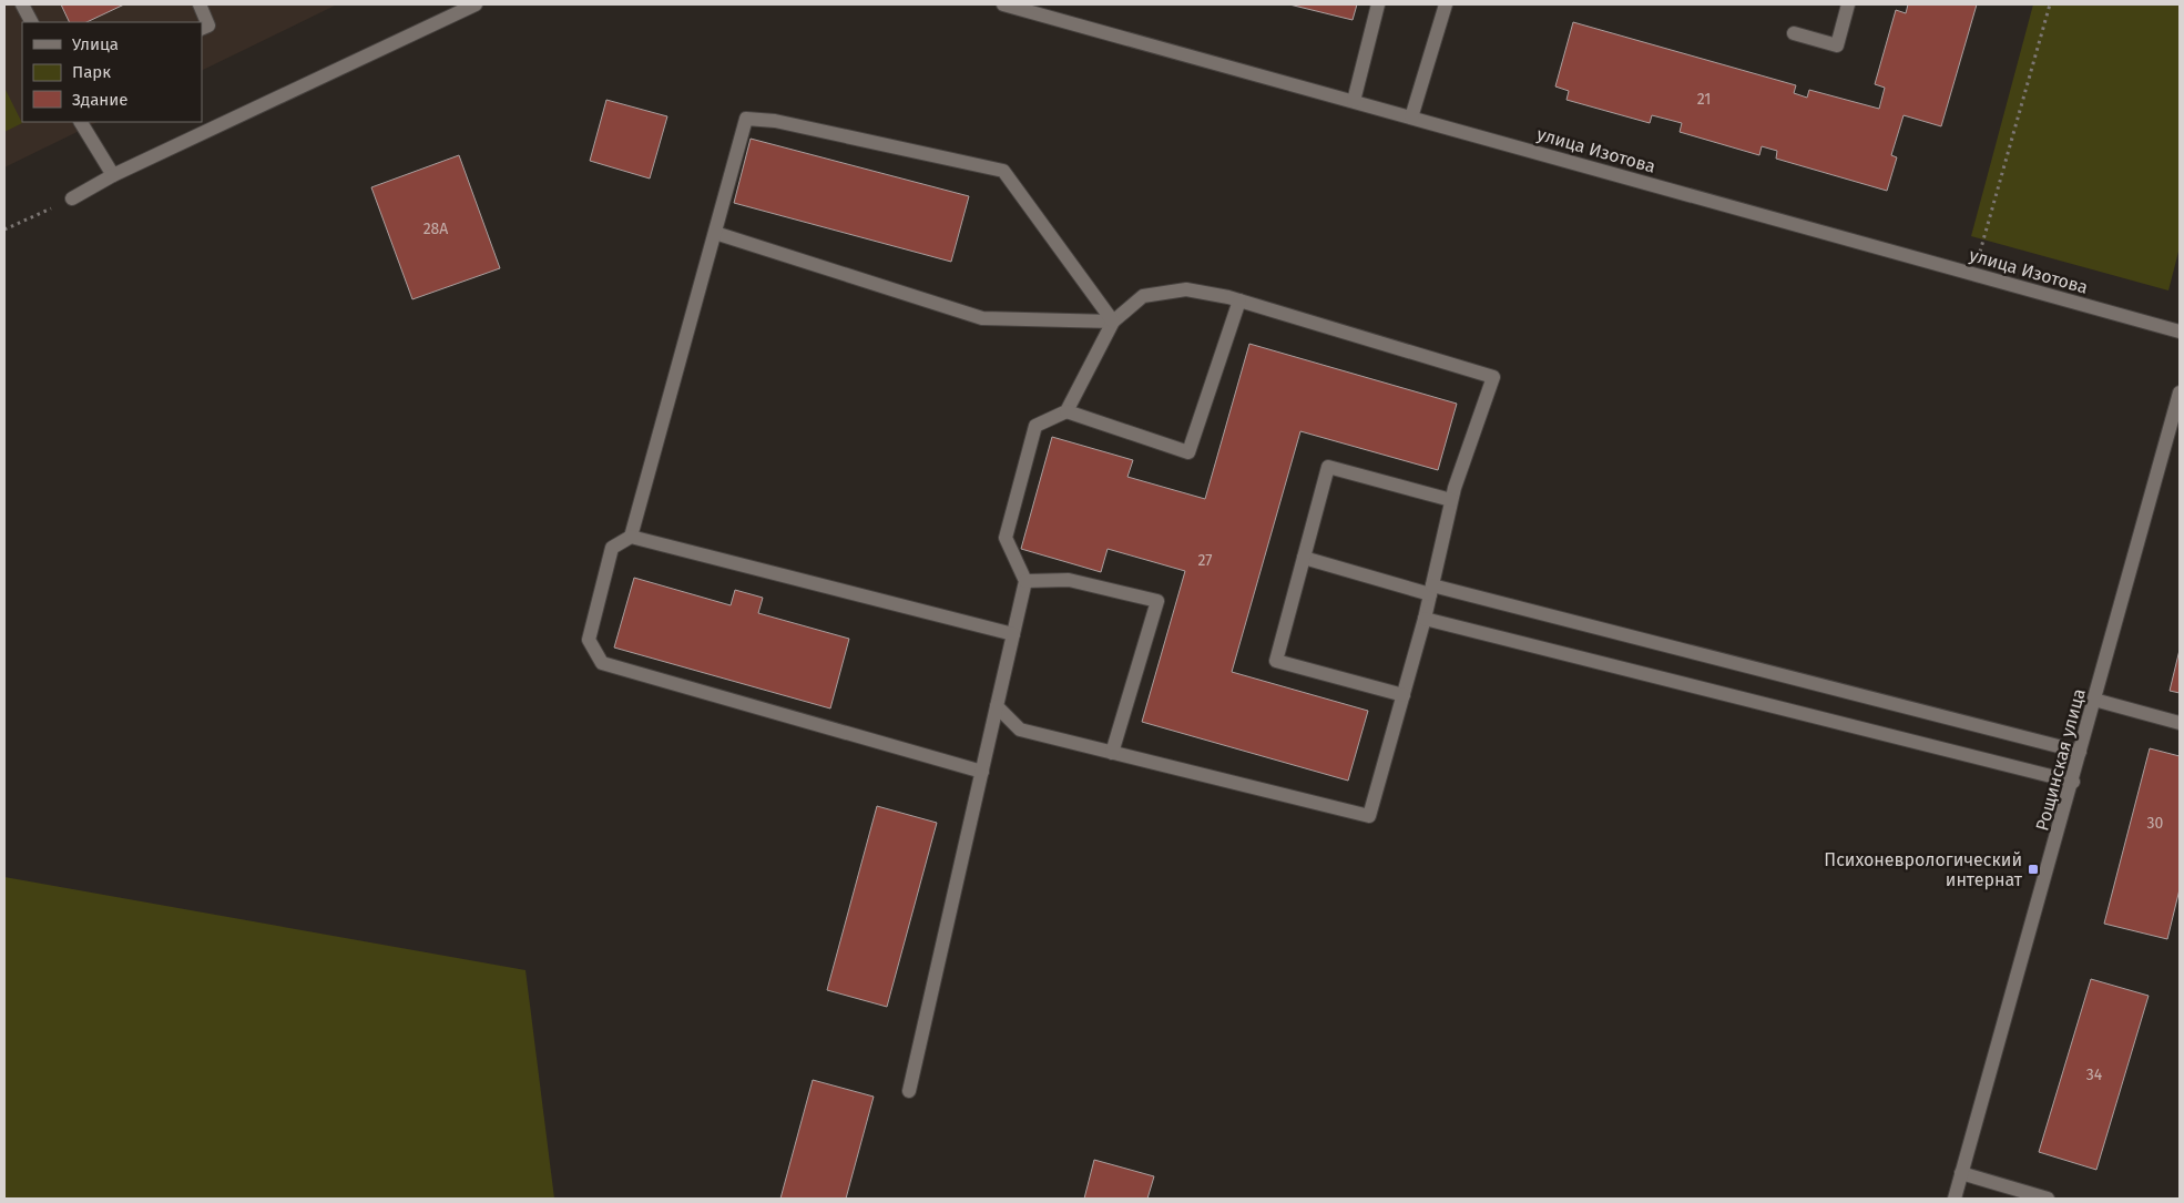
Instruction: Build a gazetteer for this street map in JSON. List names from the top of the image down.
{
  "streets": {
    "street": ["улица Изотова", "Рощинская улица"]
  },
  "places": {
    "transit": ["Психоневрологический интернат"]
  },
  "house_numbers": [
    "21",
    "28А",
    "27",
    "30",
    "34"
  ],
  "legend": ["Улица", "Парк", "Здание"]
}
